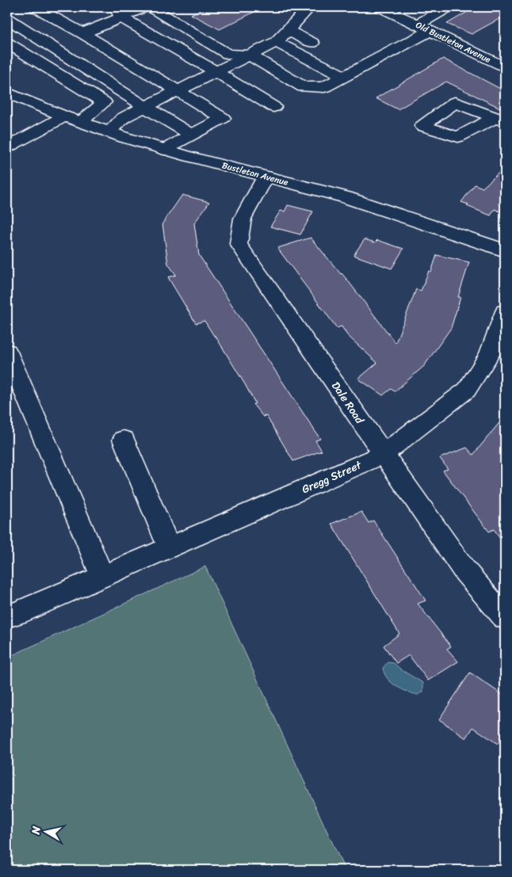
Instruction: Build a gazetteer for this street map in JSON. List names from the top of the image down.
{
  "streets": {
    "street": [
      "Old Bustleton Avenue",
      "Bustleton Avenue",
      "Dale Road",
      "Gregg Street"
    ]
  },
  "crossings": [
    ["Bustleton Avenue", "Dale Road"],
    ["Dale Road", "Gregg Street"]
  ],
  "north": "left"
}
